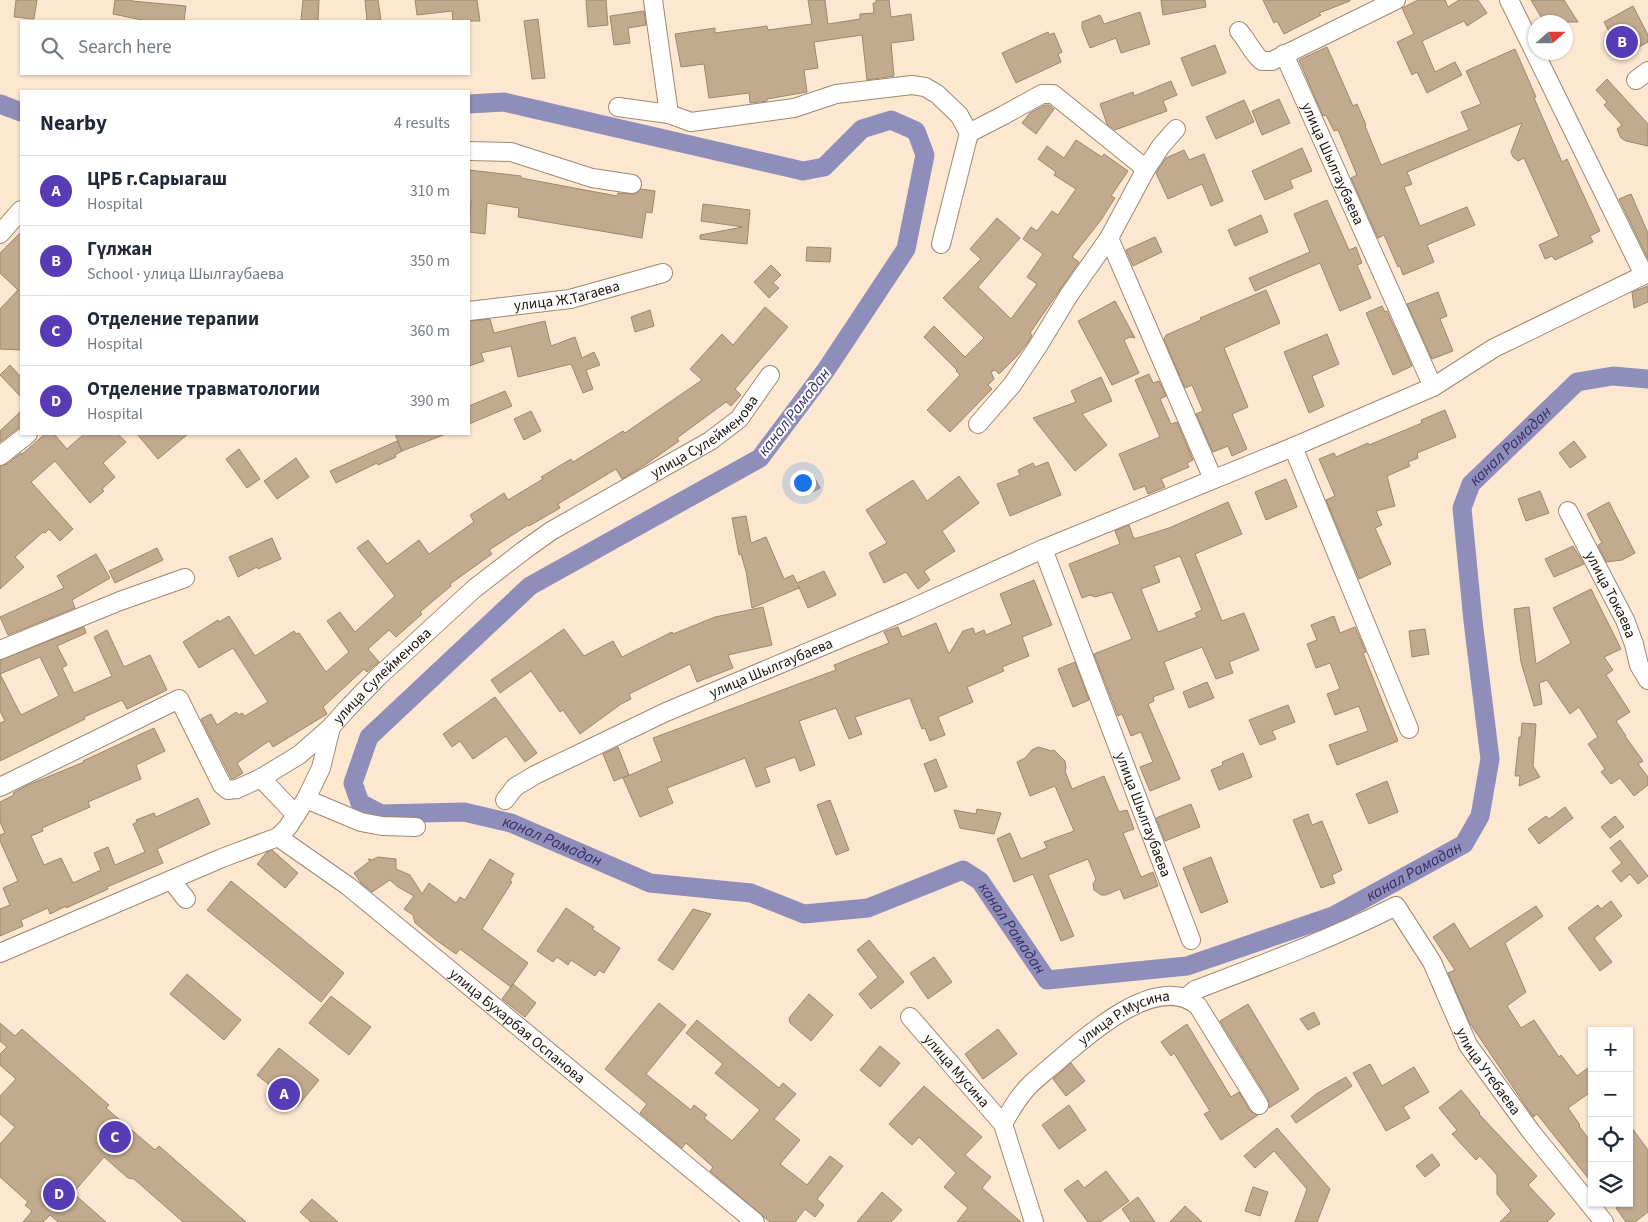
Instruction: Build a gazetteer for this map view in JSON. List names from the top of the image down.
{
  "streets": {
    "street": [
      "улица Шылгаубаева",
      "улица Ж.Тагаева",
      "улица Сулейменова",
      "улица Токаева",
      "улица Р.Мусина",
      "улица Бухарбая Оспанова",
      "улица Мусина",
      "улица Утебаева"
    ]
  },
  "crossings": [
    ["улица Р.Мусина", "улица Мусина"],
    ["улица Р.Мусина", "улица Утебаева"]
  ],
  "water": ["канал Рамадан"],
  "north": "right",
  "page": {
    "search": "Search here",
    "pins": [
      "B",
      "A",
      "C",
      "D"
    ],
    "heading": ["Nearby", "4 results"],
    "list": [
      {
        "mark": "A",
        "name": "ЦРБ г.Сарыагаш",
        "note": "Hospital",
        "value": "310 m"
      },
      {
        "mark": "B",
        "name": "Гүлжан",
        "note": "School · улица Шылгаубаева",
        "value": "350 m"
      },
      {
        "mark": "C",
        "name": "Отделение терапии",
        "note": "Hospital",
        "value": "360 m"
      },
      {
        "mark": "D",
        "name": "Отделение травматологии",
        "note": "Hospital",
        "value": "390 m"
      }
    ],
    "map_buttons": ["+", "−"]
  }
}
